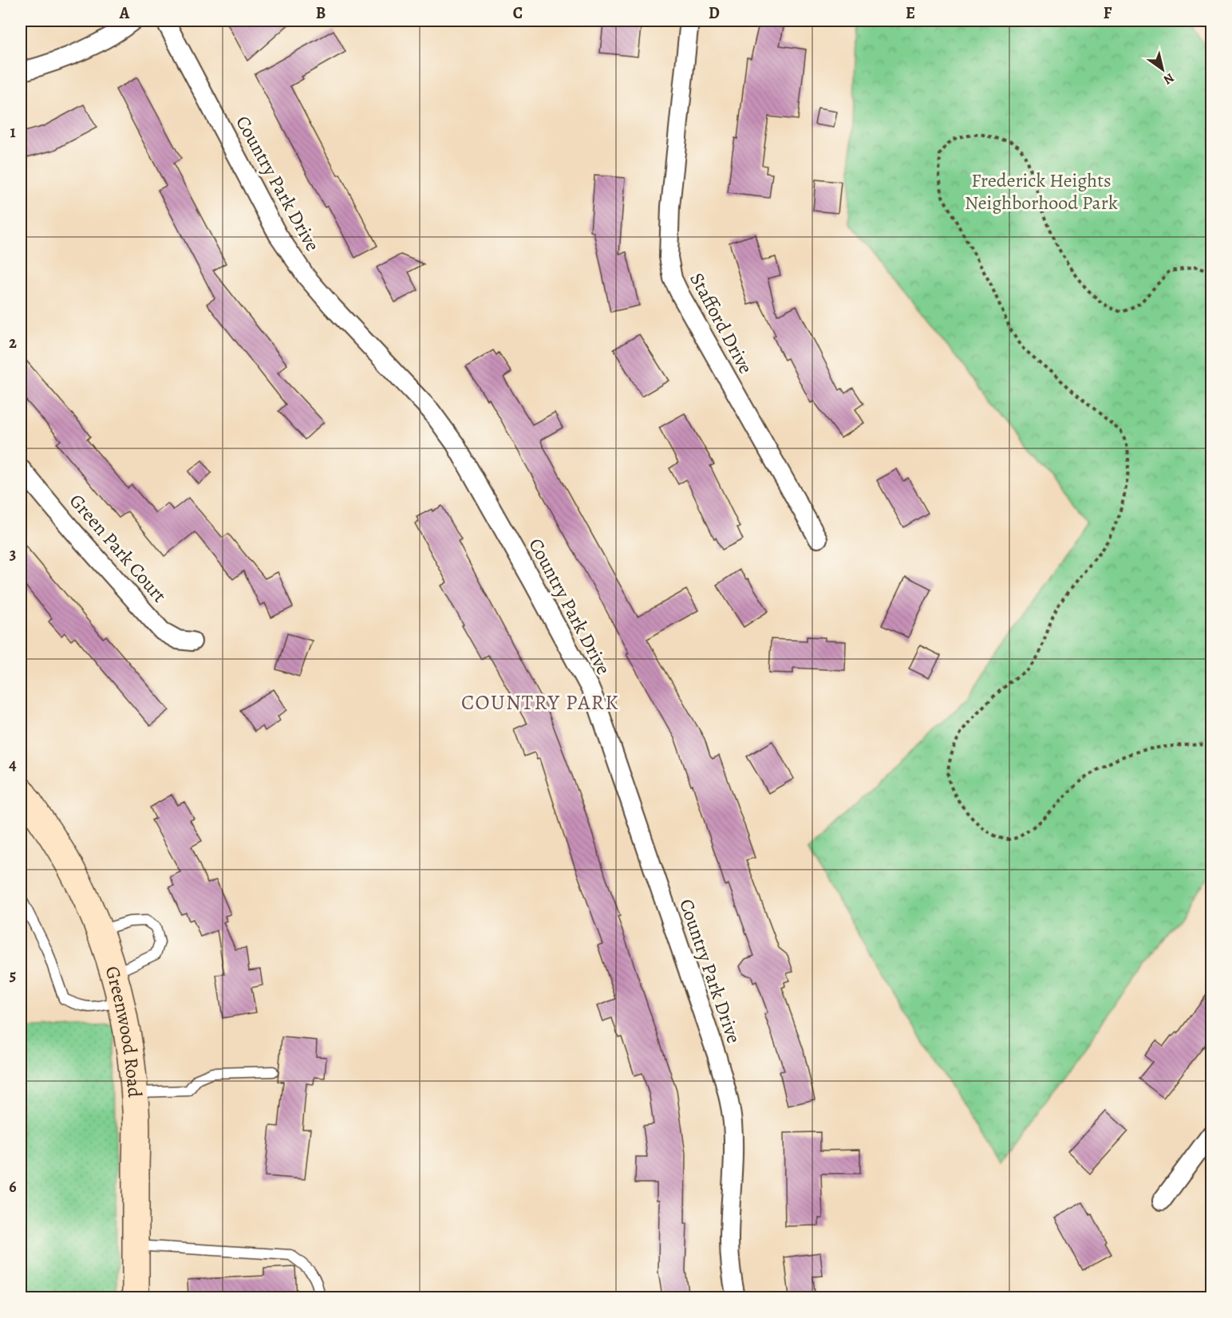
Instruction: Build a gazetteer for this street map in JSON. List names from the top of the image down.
{
  "streets": {
    "main road": ["Greenwood Road"],
    "street": ["Country Park Drive", "Stafford Drive", "Green Park Court"]
  },
  "districts": ["COUNTRY PARK"],
  "parks": ["Frederick Heights Neighborhood Park"],
  "north": "bottom right",
  "grid": {
    "columns": [
      "A",
      "B",
      "C",
      "D",
      "E",
      "F"
    ],
    "rows": [
      "1",
      "2",
      "3",
      "4",
      "5",
      "6"
    ]
  }
}
